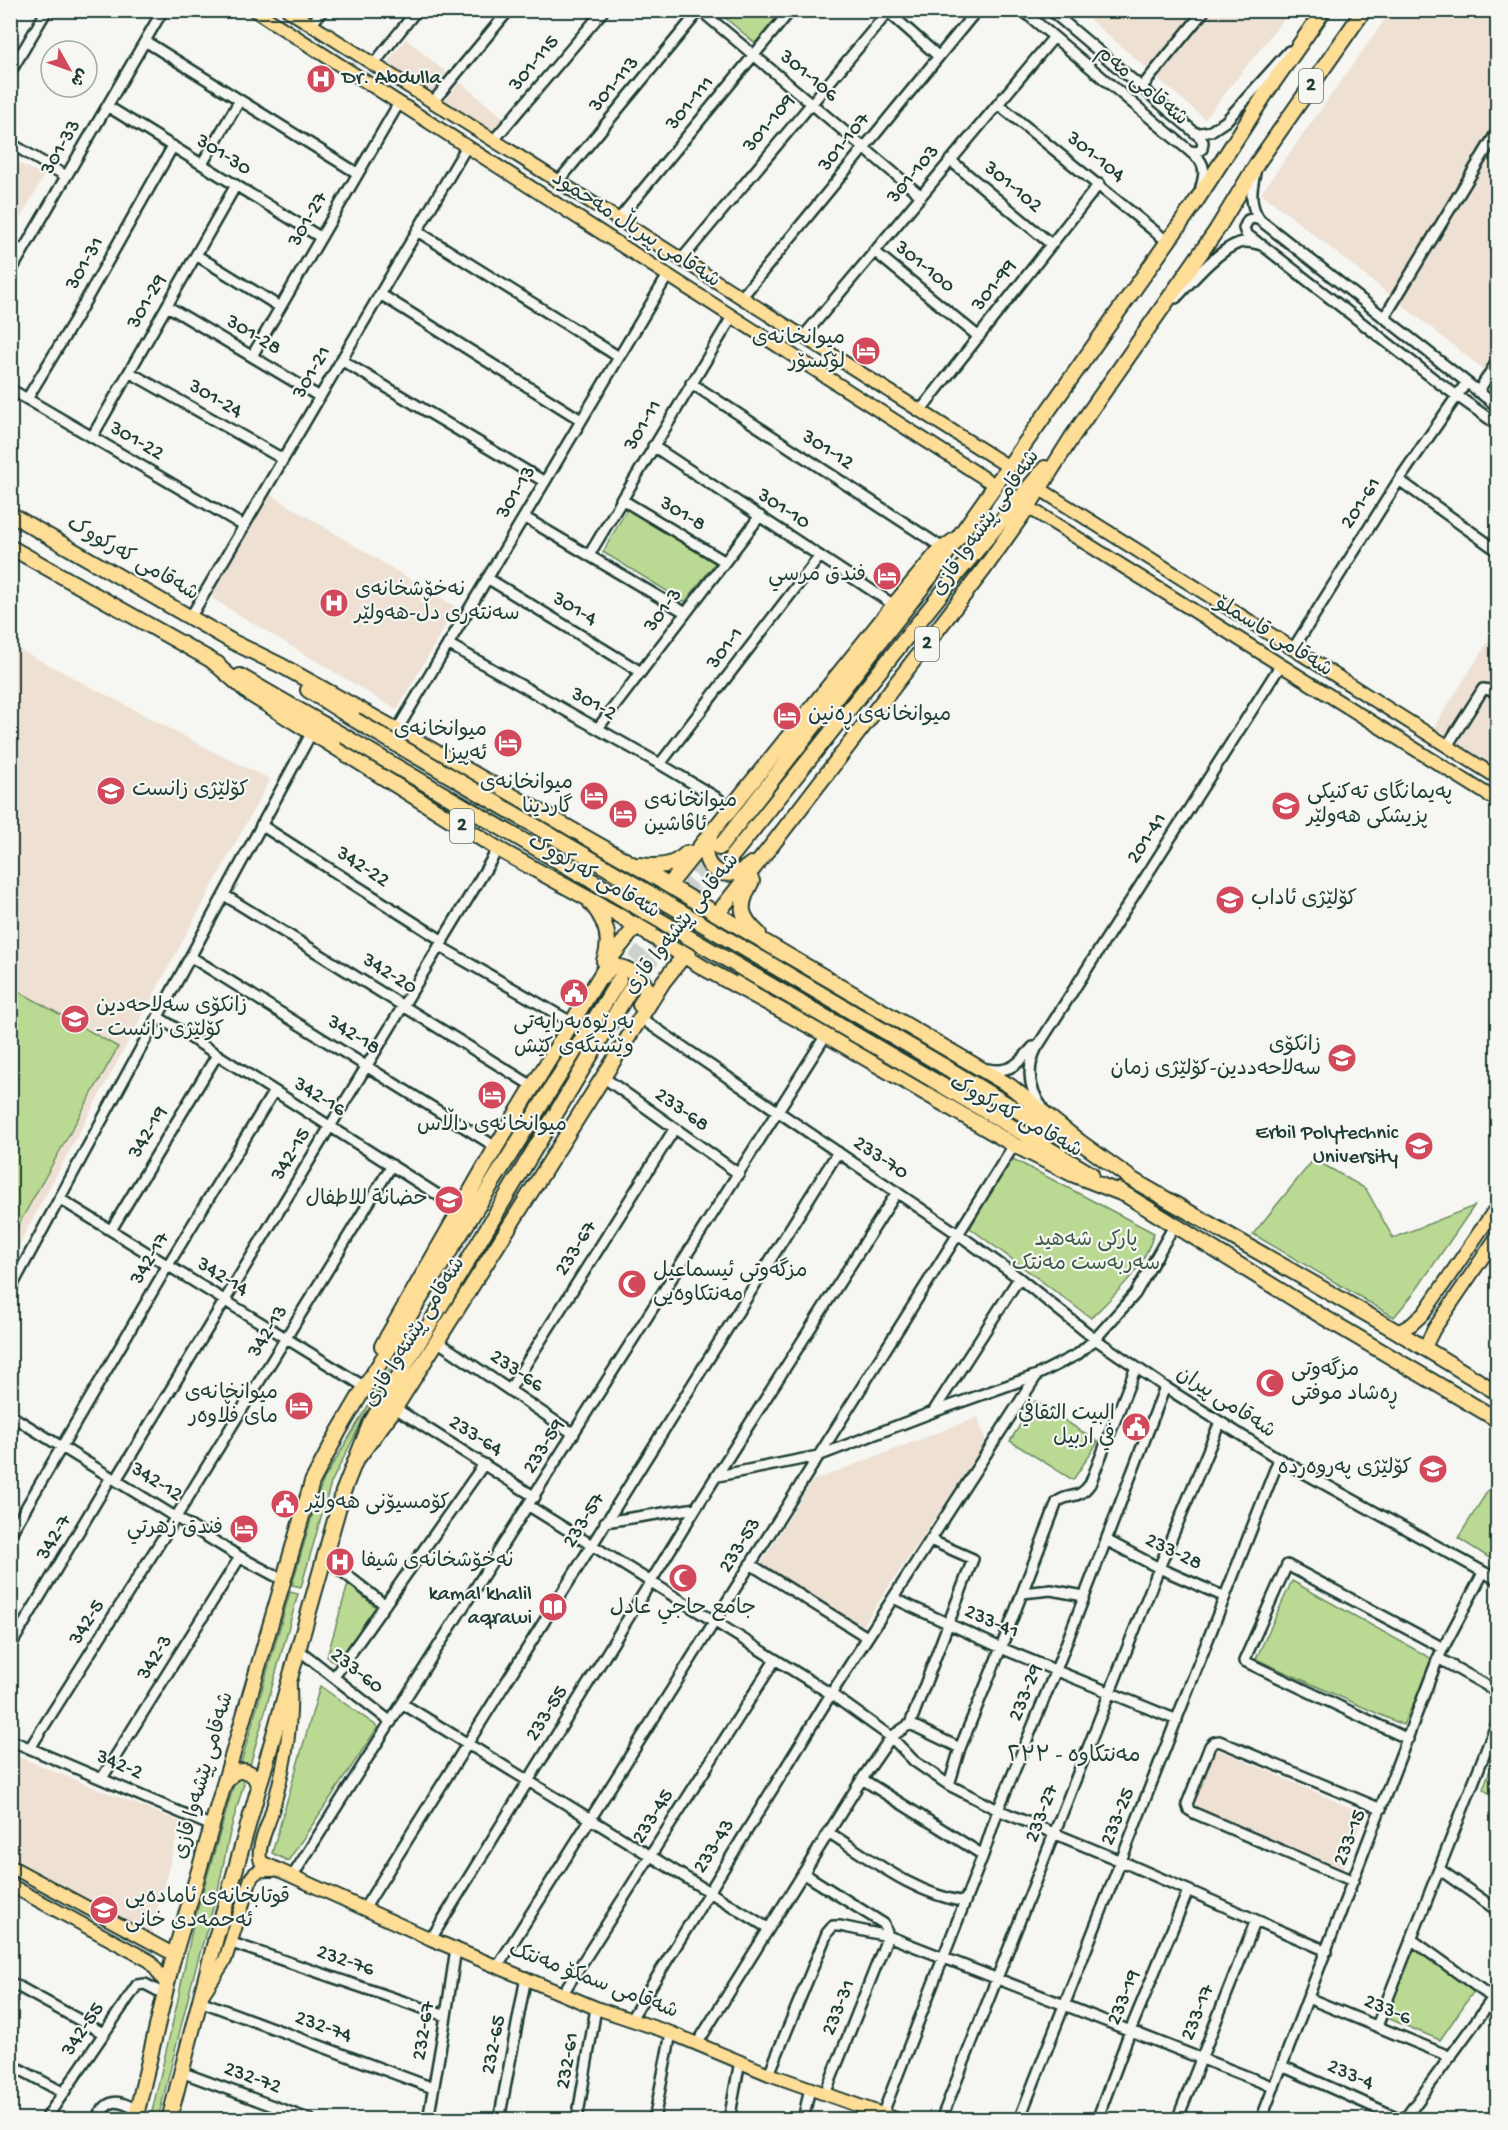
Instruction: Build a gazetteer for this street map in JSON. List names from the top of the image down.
{
  "streets": {
    "highway": ["2", "شەقامی پێشەوا قازی", "شەقامی کەرکووک"],
    "main road": ["شەقامی پیرباڵ مەحمود", "شەقامی قاسملۆ", "شەقامی سمکۆ مەنتک"],
    "street": [
      "301-115",
      "301-106",
      "301-113",
      "شەقامی مەم",
      "301-111",
      "301-109",
      "301-107",
      "301-33",
      "301-30",
      "301-104",
      "301-103",
      "301-102",
      "301-27",
      "301-31",
      "301-100",
      "301-99",
      "301-29",
      "301-28",
      "301-21",
      "301-24",
      "301-11",
      "301-22",
      "301-12",
      "301-13",
      "201-61",
      "301-10",
      "301-8",
      "301-4",
      "301-3",
      "301-1",
      "301-2",
      "201-41",
      "342-22",
      "342-20",
      "342-18",
      "342-16",
      "233-68",
      "342-19",
      "342-15",
      "233-70",
      "233-67",
      "342-17",
      "342-14",
      "342-13",
      "233-66",
      "شەقامی پیران",
      "233-64",
      "233-59",
      "342-12",
      "233-57",
      "342-7",
      "233-53",
      "233-28",
      "342-5",
      "233-41",
      "342-3",
      "233-60",
      "233-29",
      "233-55",
      "342-2",
      "233-27",
      "233-45",
      "233-25",
      "233-15",
      "233-43",
      "232-76",
      "233-19",
      "233-31",
      "233-6",
      "233-17",
      "232-74",
      "342-55",
      "232-67",
      "232-65",
      "232-61",
      "233-4",
      "232-72"
    ]
  },
  "crossings": [
    ["301-115", "شەقامی پیرباڵ مەحمود"],
    ["301-106", "301-113"],
    ["301-106", "301-111"],
    ["301-106", "301-109"],
    ["301-106", "301-107"],
    ["301-106", "301-103"],
    ["301-113", "شەقامی پیرباڵ مەحمود"],
    ["2", "شەقامی پێشەوا قازی"],
    ["2", "شەقامی کەرکووک"],
    ["شەقامی مەم", "301-103"],
    ["شەقامی مەم", "شەقامی پێشەوا قازی"],
    ["301-111", "شەقامی پیرباڵ مەحمود"],
    ["301-109", "شەقامی پیرباڵ مەحمود"],
    ["301-107", "شەقامی پیرباڵ مەحمود"],
    ["301-33", "301-30"],
    ["301-30", "301-27"],
    ["301-30", "301-31"],
    ["301-30", "301-29"],
    ["301-104", "301-103"],
    ["301-104", "301-99"],
    ["301-104", "شەقامی پێشەوا قازی"],
    ["301-103", "301-102"],
    ["301-103", "شەقامی پیرباڵ مەحمود"],
    ["301-103", "301-100"],
    ["301-102", "301-99"],
    ["301-27", "شەقامی پیرباڵ مەحمود"],
    ["301-27", "301-28"],
    ["شەقامی پیرباڵ مەحمود", "301-99"],
    ["شەقامی پیرباڵ مەحمود", "301-21"],
    ["شەقامی پیرباڵ مەحمود", "301-11"],
    ["شەقامی پیرباڵ مەحمود", "301-13"],
    ["شەقامی پیرباڵ مەحمود", "شەقامی پێشەوا قازی"],
    ["301-31", "301-22"],
    ["301-100", "301-99"],
    ["301-29", "301-28"],
    ["301-29", "301-24"],
    ["301-29", "301-22"],
    ["301-28", "301-21"],
    ["301-21", "301-24"],
    ["301-21", "301-22"],
    ["301-21", "شەقامی کەرکووک"],
    ["301-11", "301-12"],
    ["301-11", "301-10"],
    ["301-11", "301-8"],
    ["301-12", "شەقامی پێشەوا قازی"],
    ["301-13", "شەقامی کەرکووک"],
    ["301-13", "301-4"],
    ["301-13", "301-2"],
    ["201-61", "شەقامی قاسملۆ"],
    ["301-10", "شەقامی پێشەوا قازی"],
    ["301-10", "301-3"],
    ["301-10", "301-1"],
    ["301-8", "301-3"],
    ["شەقامی پێشەوا قازی", "شەقامی کەرکووک"],
    ["شەقامی پێشەوا قازی", "شەقامی قاسملۆ"],
    ["شەقامی پێشەوا قازی", "301-2"],
    ["شەقامی پێشەوا قازی", "342-22"],
    ["شەقامی پێشەوا قازی", "342-20"],
    ["شەقامی پێشەوا قازی", "342-18"],
    ["شەقامی پێشەوا قازی", "342-16"],
    ["شەقامی پێشەوا قازی", "233-68"],
    ["شەقامی پێشەوا قازی", "233-70"],
    ["شەقامی پێشەوا قازی", "342-14"],
    ["شەقامی پێشەوا قازی", "233-66"],
    ["شەقامی پێشەوا قازی", "233-64"],
    ["شەقامی پێشەوا قازی", "342-12"],
    ["شەقامی پێشەوا قازی", "233-60"],
    ["شەقامی پێشەوا قازی", "342-2"],
    ["شەقامی پێشەوا قازی", "شەقامی سمکۆ مەنتک"],
    ["شەقامی پێشەوا قازی", "232-74"],
    ["شەقامی پێشەوا قازی", "342-55"],
    ["شەقامی پێشەوا قازی", "232-72"],
    ["شەقامی کەرکووک", "201-41"],
    ["شەقامی کەرکووک", "342-15"],
    ["شەقامی کەرکووک", "233-59"],
    ["شەقامی کەرکووک", "233-53"],
    ["301-4", "301-3"],
    ["301-3", "301-2"],
    ["شەقامی قاسملۆ", "201-41"],
    ["301-1", "301-2"],
    ["342-22", "342-15"],
    ["342-20", "342-15"],
    ["342-18", "342-15"],
    ["342-16", "342-19"],
    ["342-16", "342-15"],
    ["342-16", "342-17"],
    ["342-16", "342-13"],
    ["233-68", "233-67"],
    ["233-68", "233-59"],
    ["342-19", "342-14"],
    ["342-15", "342-14"],
    ["342-15", "342-12"],
    ["342-15", "342-7"],
    ["233-70", "شەقامی پیران"],
    ["233-70", "233-59"],
    ["233-70", "233-57"],
    ["233-70", "233-53"],
    ["233-70", "233-55"],
    ["233-67", "233-66"],
    ["342-17", "342-14"],
    ["342-17", "342-12"],
    ["342-14", "342-13"],
    ["342-13", "342-12"],
    ["342-13", "342-5"],
    ["233-66", "233-59"],
    ["شەقامی پیران", "233-29"],
    ["شەقامی پیران", "233-27"],
    ["شەقامی پیران", "233-25"],
    ["شەقامی پیران", "233-15"],
    ["233-64", "233-59"],
    ["233-64", "233-57"],
    ["233-64", "233-53"],
    ["233-64", "233-29"],
    ["233-64", "233-55"],
    ["233-64", "233-27"],
    ["233-64", "233-45"],
    ["233-64", "233-25"],
    ["233-64", "233-15"],
    ["233-64", "233-43"],
    ["233-64", "233-19"],
    ["233-64", "233-17"],
    ["233-59", "233-60"],
    ["233-59", "شەقامی سمکۆ مەنتک"],
    ["342-12", "342-7"],
    ["342-12", "342-5"],
    ["342-12", "342-3"],
    ["233-57", "شەقامی سمکۆ مەنتک"],
    ["233-53", "شەقامی سمکۆ مەنتک"],
    ["233-28", "233-29"],
    ["233-28", "233-27"],
    ["233-28", "233-25"],
    ["342-5", "342-2"],
    ["233-41", "233-29"],
    ["233-41", "233-27"],
    ["233-41", "233-25"],
    ["233-41", "233-43"],
    ["342-3", "342-2"],
    ["233-29", "شەقامی سمکۆ مەنتک"],
    ["233-55", "شەقامی سمکۆ مەنتک"],
    ["233-45", "شەقامی سمکۆ مەنتک"],
    ["233-15", "233-6"],
    ["233-15", "233-4"],
    ["233-43", "شەقامی سمکۆ مەنتک"],
    ["232-76", "232-67"],
    ["شەقامی سمکۆ مەنتک", "233-31"],
    ["شەقامی سمکۆ مەنتک", "232-67"],
    ["شەقامی سمکۆ مەنتک", "232-65"],
    ["شەقامی سمکۆ مەنتک", "232-61"],
    ["232-74", "232-67"]
  ],
  "districts": ["مەنتکاوە - ٢٣٣"],
  "parks": ["پارکی شەهید سەربەست مەنتک"],
  "places": {
    "hospital": ["Dr. Abdulla", "نەخۆشخانەی سەنتەری دڵ-هەولێر", "نەخۆشخانەی شیفا"],
    "hotel": [
      "میوانخانەی لۆکسۆر",
      "فندق مرسي",
      "میوانخانەی ڕەنین",
      "میوانخانەی ئەپیزا",
      "میوانخانەی گاردینا",
      "میوانخانەی ئاڤاشین",
      "میوانخانەی داڵاس",
      "میوانخانەی مای فڵاوەر",
      "فندق زهرتي"
    ],
    "school or university": [
      "کۆلێژی زانست",
      "پەیمانگای تەکنیکی پزیشکی هەولێر",
      "کۆلێژی ئاداب",
      "زانکۆی سەلاحەدین - کۆلێژی زانست",
      "زانکۆی سەلاحەددین-کۆلێژی زمان",
      "Erbil Polytechnic University",
      "حضانة للاطفال",
      "کۆلێژی پەروەردە",
      "قوتابخانەی ئامادەیی ئەحمەدی خانی"
    ],
    "public building": ["بەڕێوەبەرایەتی وێستگەی کێش", "البيت الثقافي في اربيل", "کۆمسیۆنی هەولێر"],
    "mosque": ["مزگەوتی ئیسماعیل مەنتکاوەیی", "مزگەوتی ڕەشاد موفتی", "جامع حاجي عادل"],
    "library": ["kamal khalil aqrawi"]
  },
  "north": "bottom right"
}
